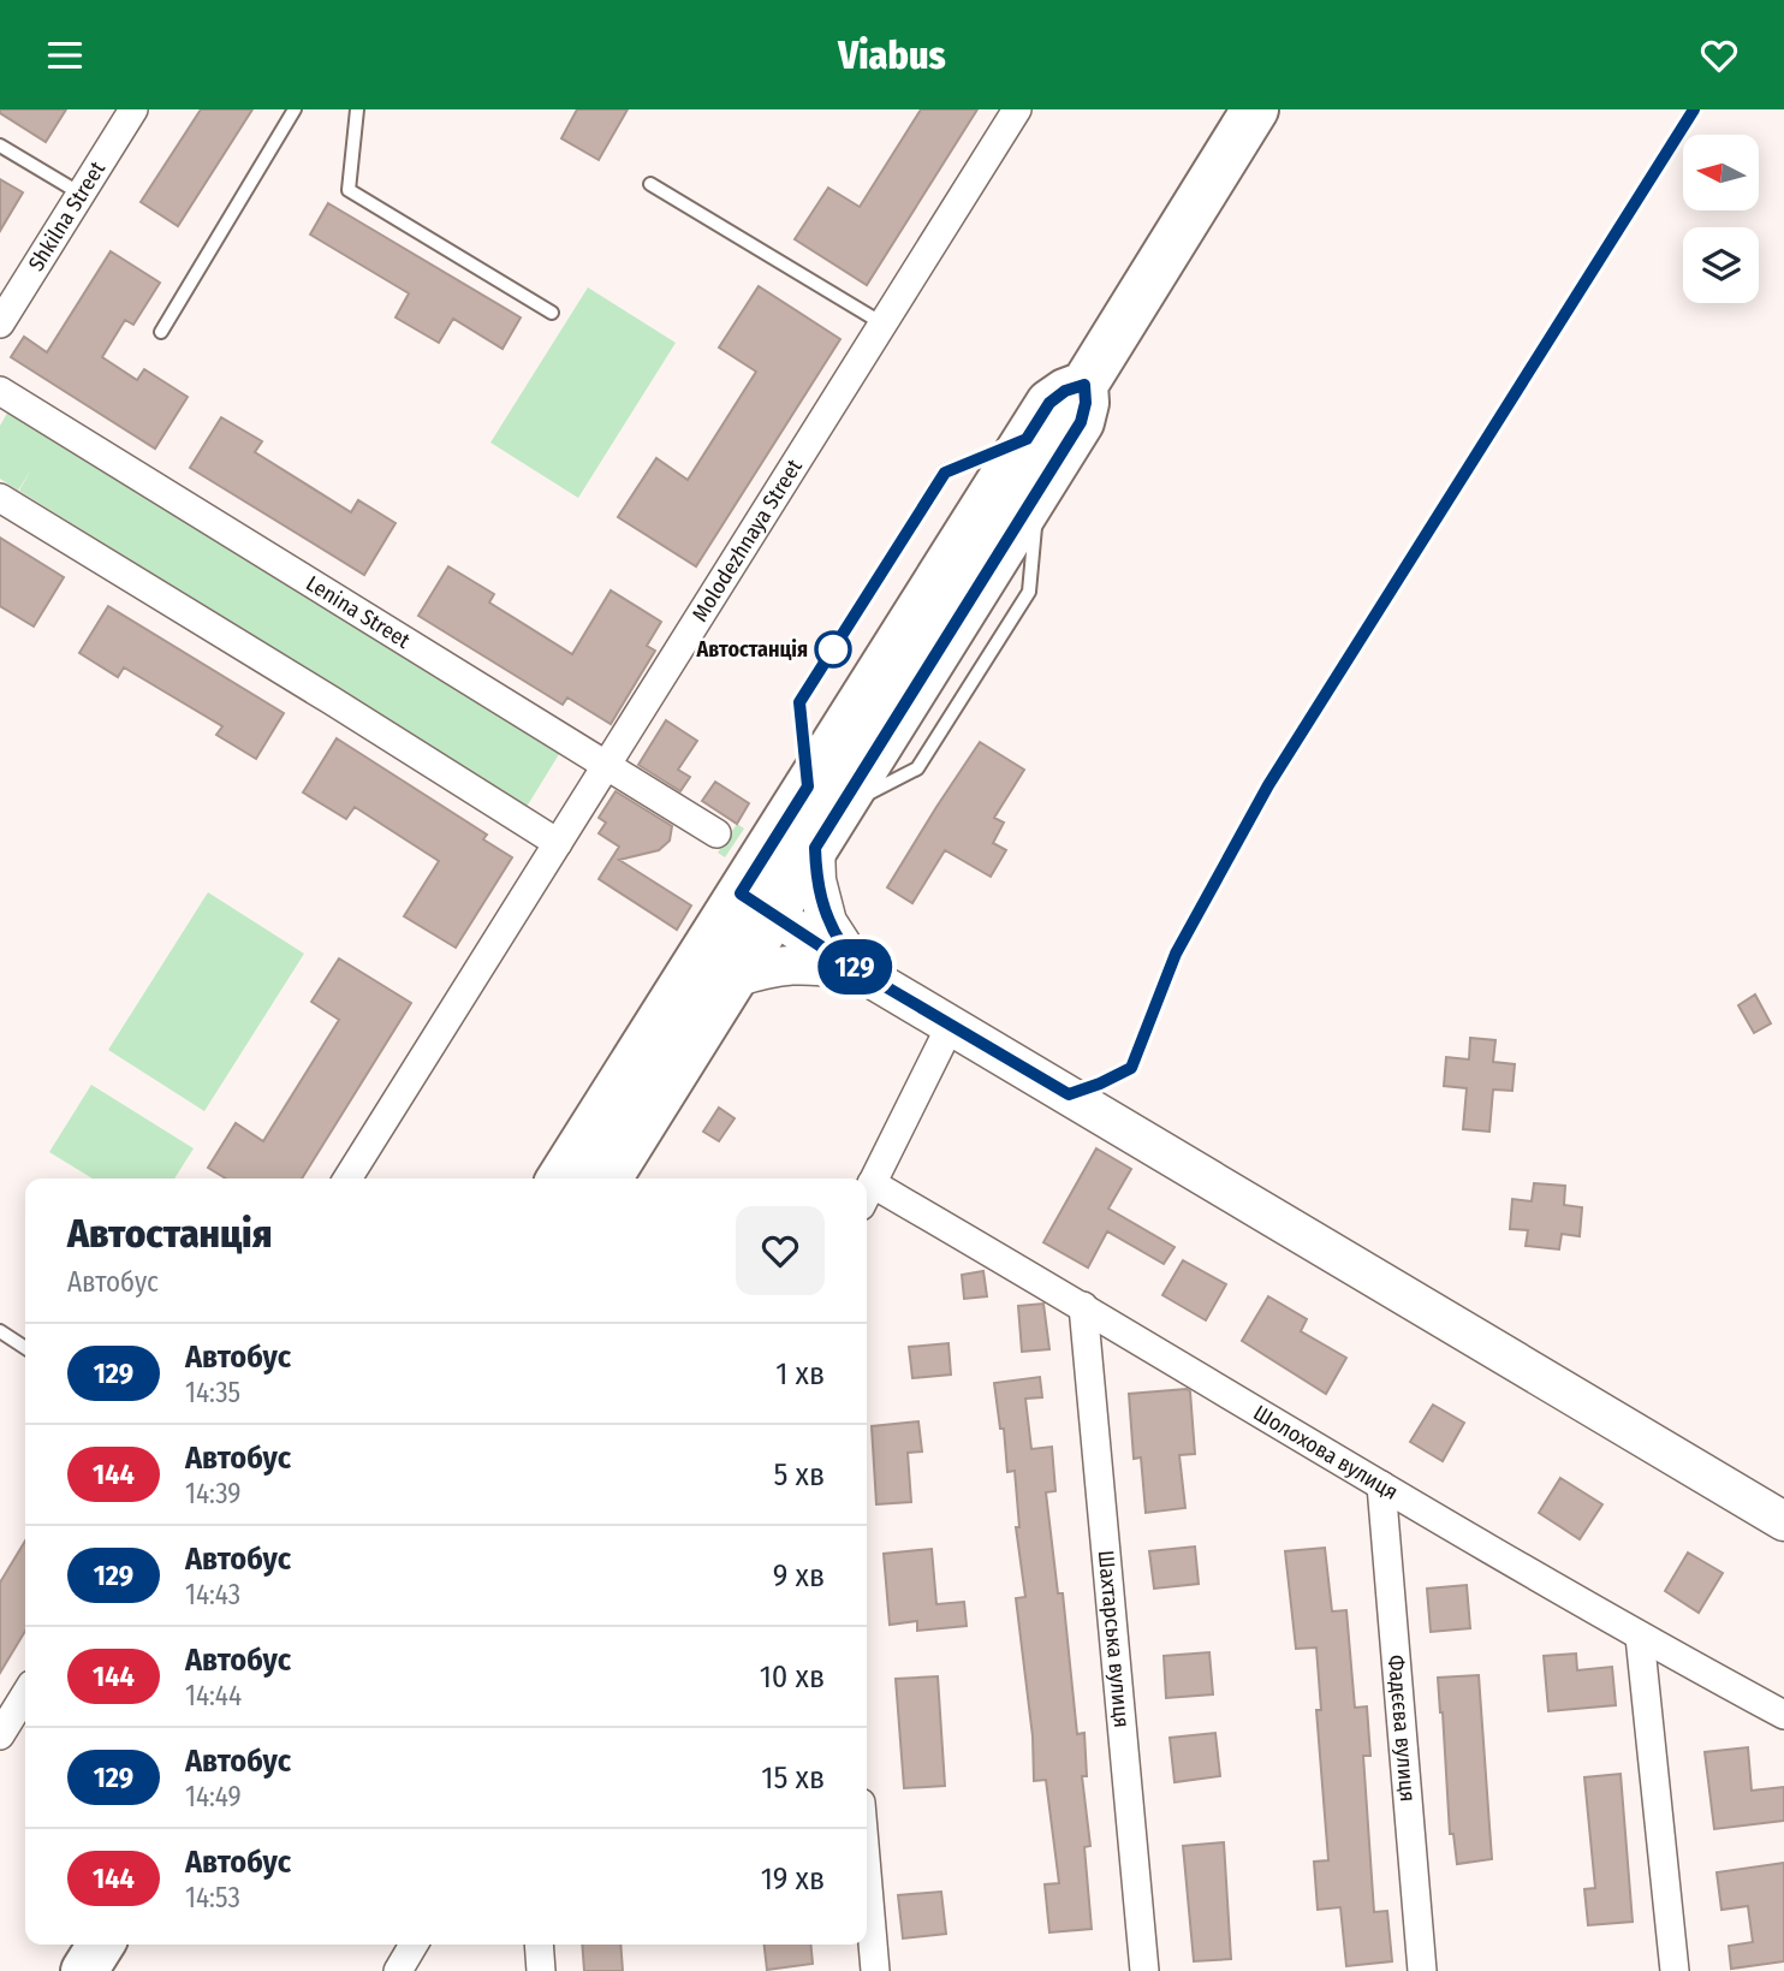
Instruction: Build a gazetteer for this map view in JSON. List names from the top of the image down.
{
  "streets": {
    "street": [
      "Shkilna Street",
      "Molodezhnaya Street",
      "Lenina Street",
      "Шолохова вулиця",
      "Шахтарська вулиця",
      "Фадєєва вулиця"
    ]
  },
  "crossings": [
    ["Molodezhnaya Street", "Lenina Street"],
    ["Шолохова вулиця", "Шахтарська вулиця"],
    ["Шолохова вулиця", "Фадєєва вулиця"]
  ],
  "places": ["Автостанція"],
  "lines": ["bus line 129"],
  "north": "left",
  "page": {
    "header": "Viabus",
    "on_map": "129",
    "heading": ["Автостанція", "Автобус"],
    "list": [
      {
        "mark": "129",
        "name": "Автобус",
        "note": "14:35",
        "value": "1 хв"
      },
      {
        "mark": "144",
        "name": "Автобус",
        "note": "14:39",
        "value": "5 хв"
      },
      {
        "mark": "129",
        "name": "Автобус",
        "note": "14:43",
        "value": "9 хв"
      },
      {
        "mark": "144",
        "name": "Автобус",
        "note": "14:44",
        "value": "10 хв"
      },
      {
        "mark": "129",
        "name": "Автобус",
        "note": "14:49",
        "value": "15 хв"
      },
      {
        "mark": "144",
        "name": "Автобус",
        "note": "14:53",
        "value": "19 хв"
      }
    ]
  }
}
